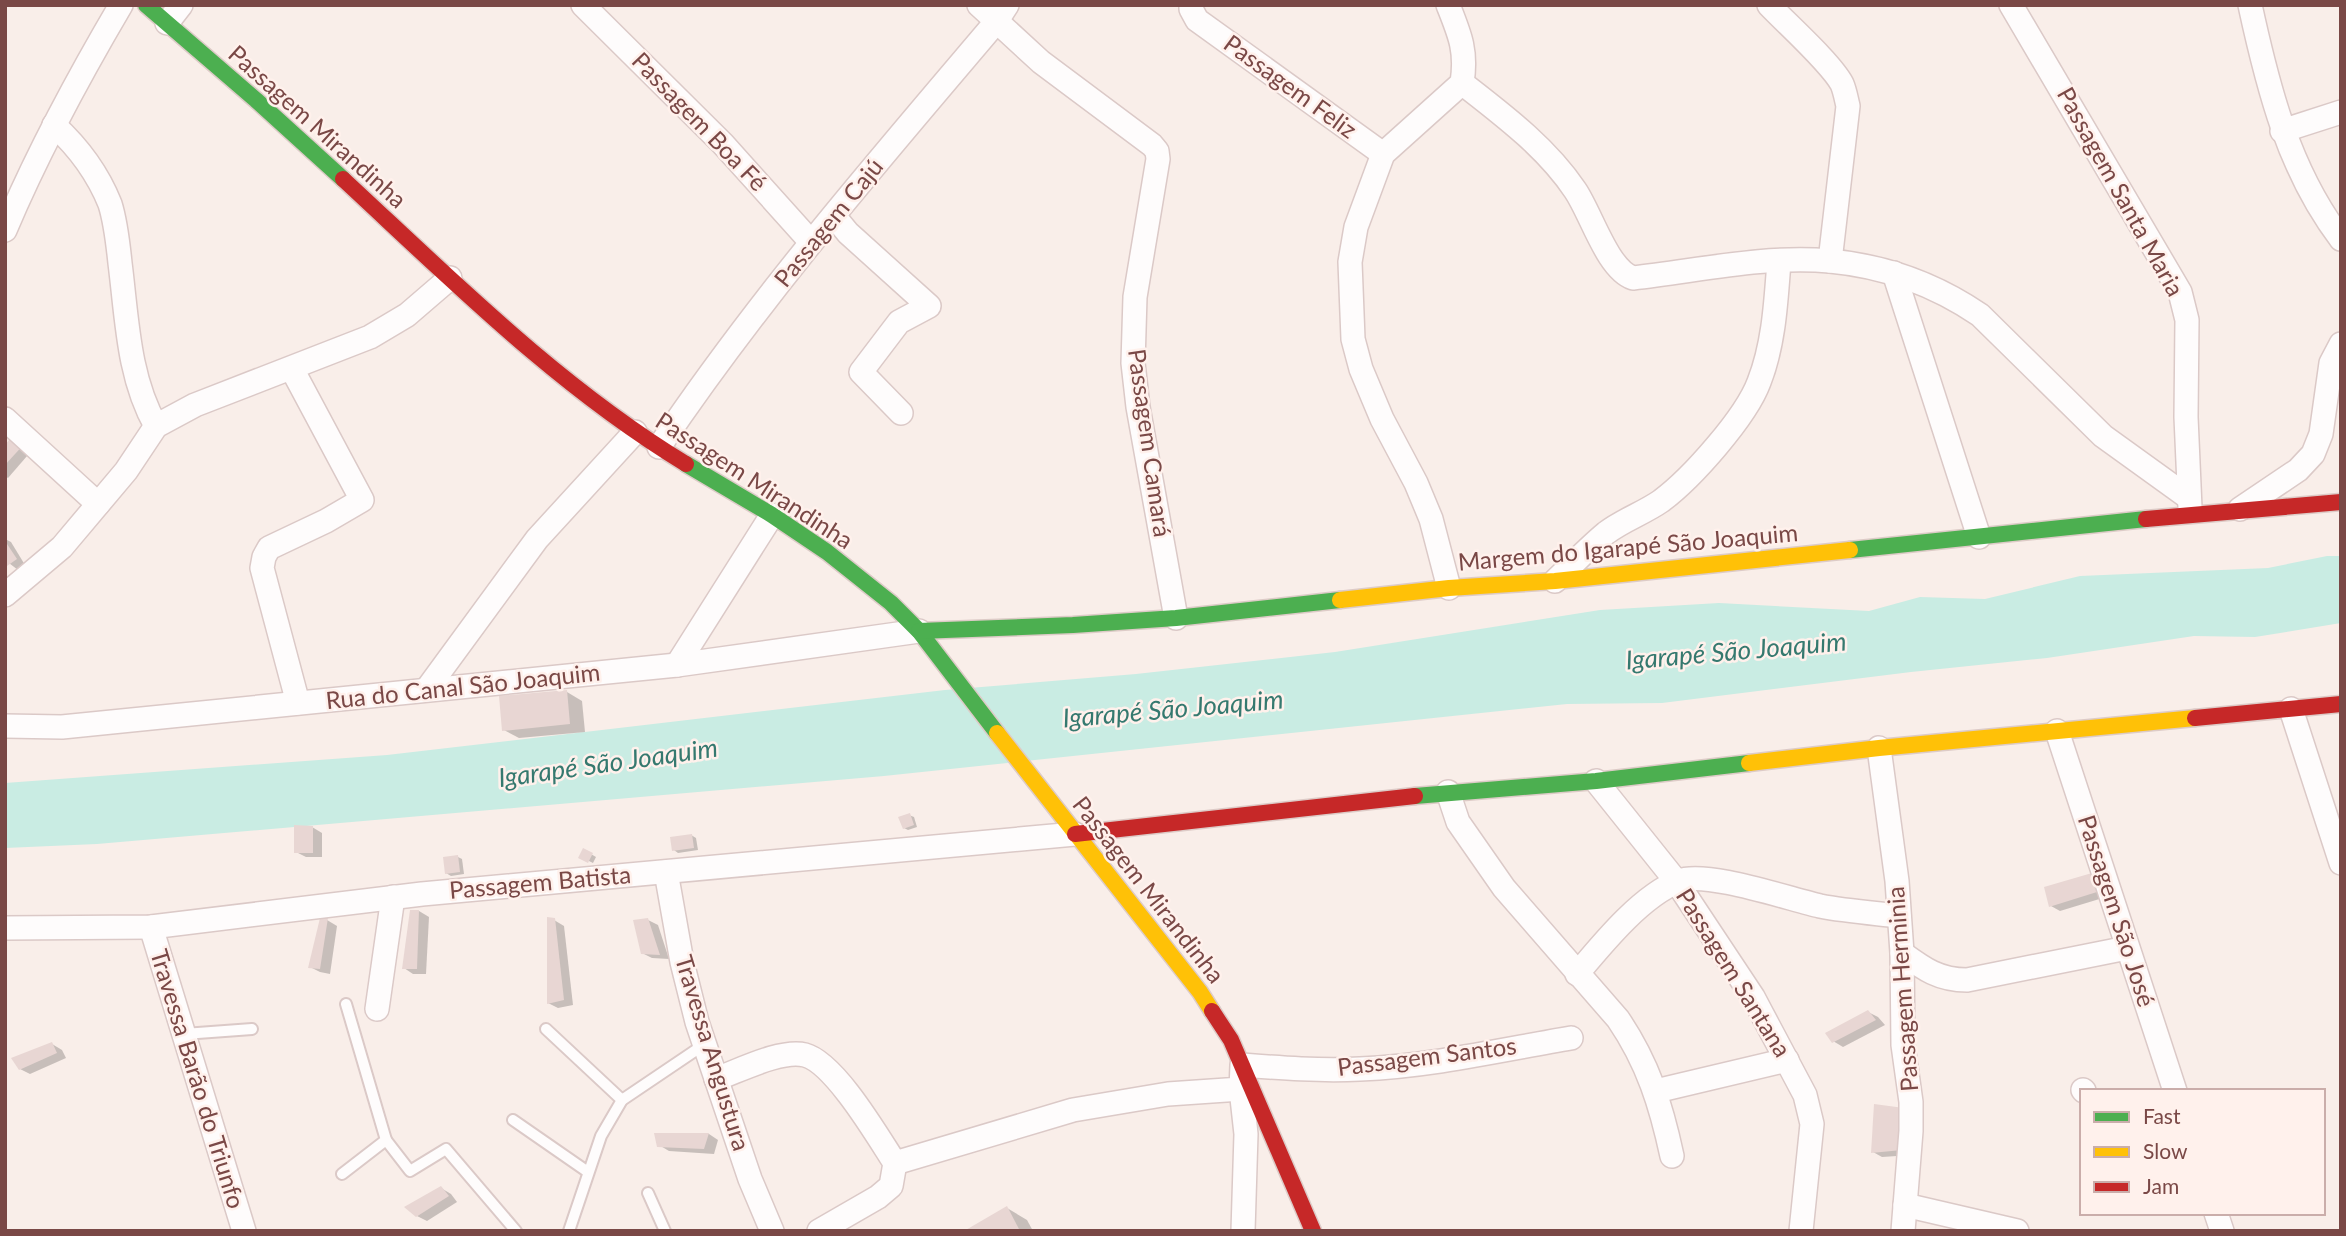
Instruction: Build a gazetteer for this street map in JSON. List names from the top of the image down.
{
  "streets": {
    "street": [
      "Passagem Feliz",
      "Passagem Boa Fé",
      "Passagem Mirandinha",
      "Passagem Santa Maria",
      "Passagem Cajú",
      "Passagem Camará",
      "Margem do Igarapé São Joaquim",
      "Rua do Canal São Joaquim",
      "Passagem Batista",
      "Passagem São José",
      "Passagem Santana",
      "Passagem Herminia",
      "Travessa Angustura",
      "Passagem Santos",
      "Travessa Barão do Triunfo"
    ]
  },
  "crossings": [
    ["Passagem Boa Fé", "Passagem Cajú"],
    ["Passagem Mirandinha", "Passagem Cajú"],
    ["Passagem Mirandinha", "Margem do Igarapé São Joaquim"],
    ["Passagem Mirandinha", "Rua do Canal São Joaquim"],
    ["Passagem Mirandinha", "Passagem Batista"],
    ["Passagem Mirandinha", "Passagem Santos"],
    ["Passagem Santa Maria", "Margem do Igarapé São Joaquim"],
    ["Passagem Cajú", "Passagem Camará"],
    ["Passagem Camará", "Margem do Igarapé São Joaquim"],
    ["Margem do Igarapé São Joaquim", "Rua do Canal São Joaquim"],
    ["Passagem Batista", "Travessa Angustura"],
    ["Passagem Batista", "Travessa Barão do Triunfo"]
  ],
  "water": ["Igarapé São Joaquim"],
  "legend": ["Fast", "Slow", "Jam"]
}
